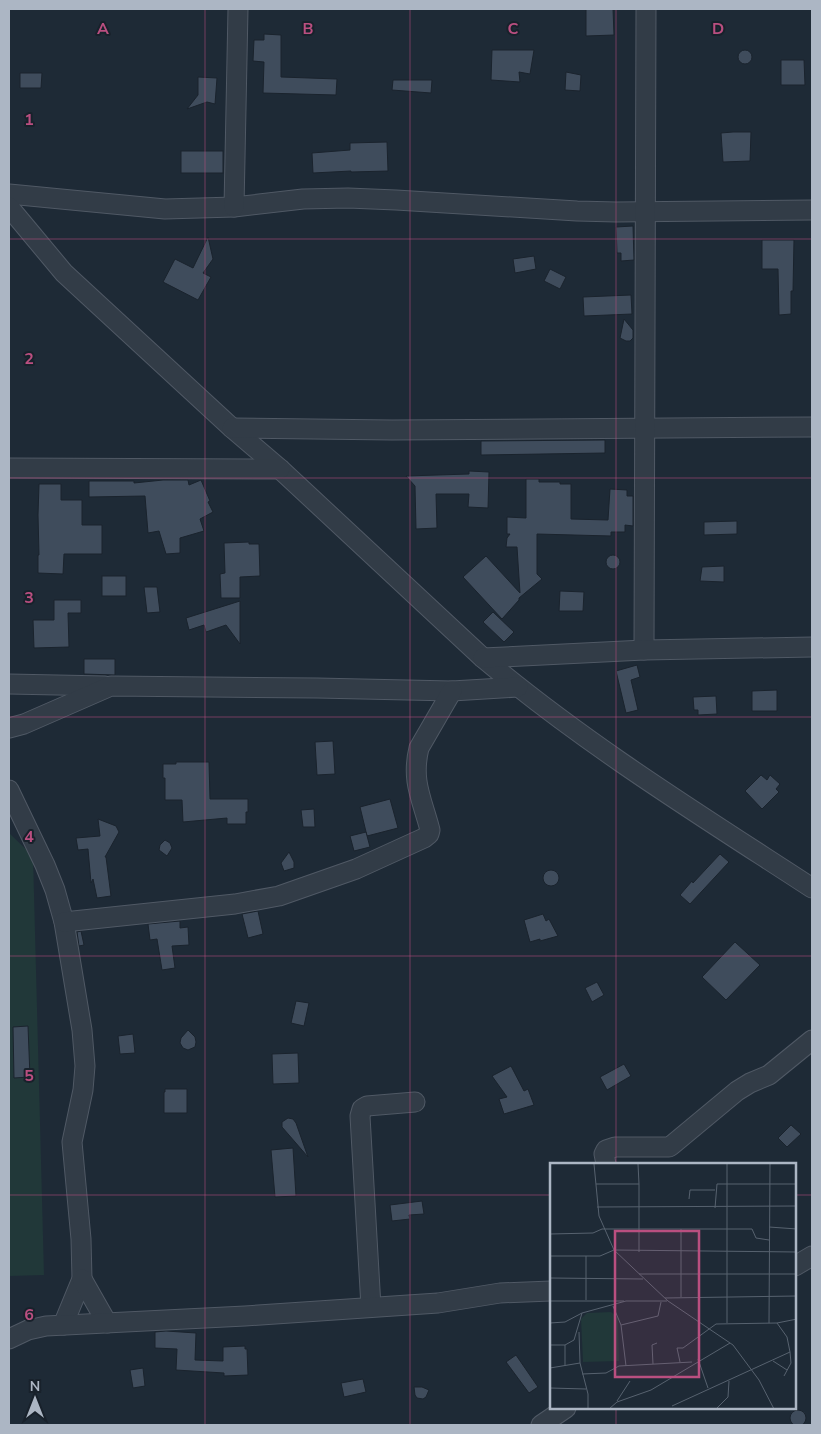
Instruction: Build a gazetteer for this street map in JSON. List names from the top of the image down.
{
  "north": "top",
  "grid": {
    "columns": [
      "A",
      "B",
      "C",
      "D"
    ],
    "rows": [
      "1",
      "2",
      "3",
      "4",
      "5",
      "6"
    ]
  }
}
